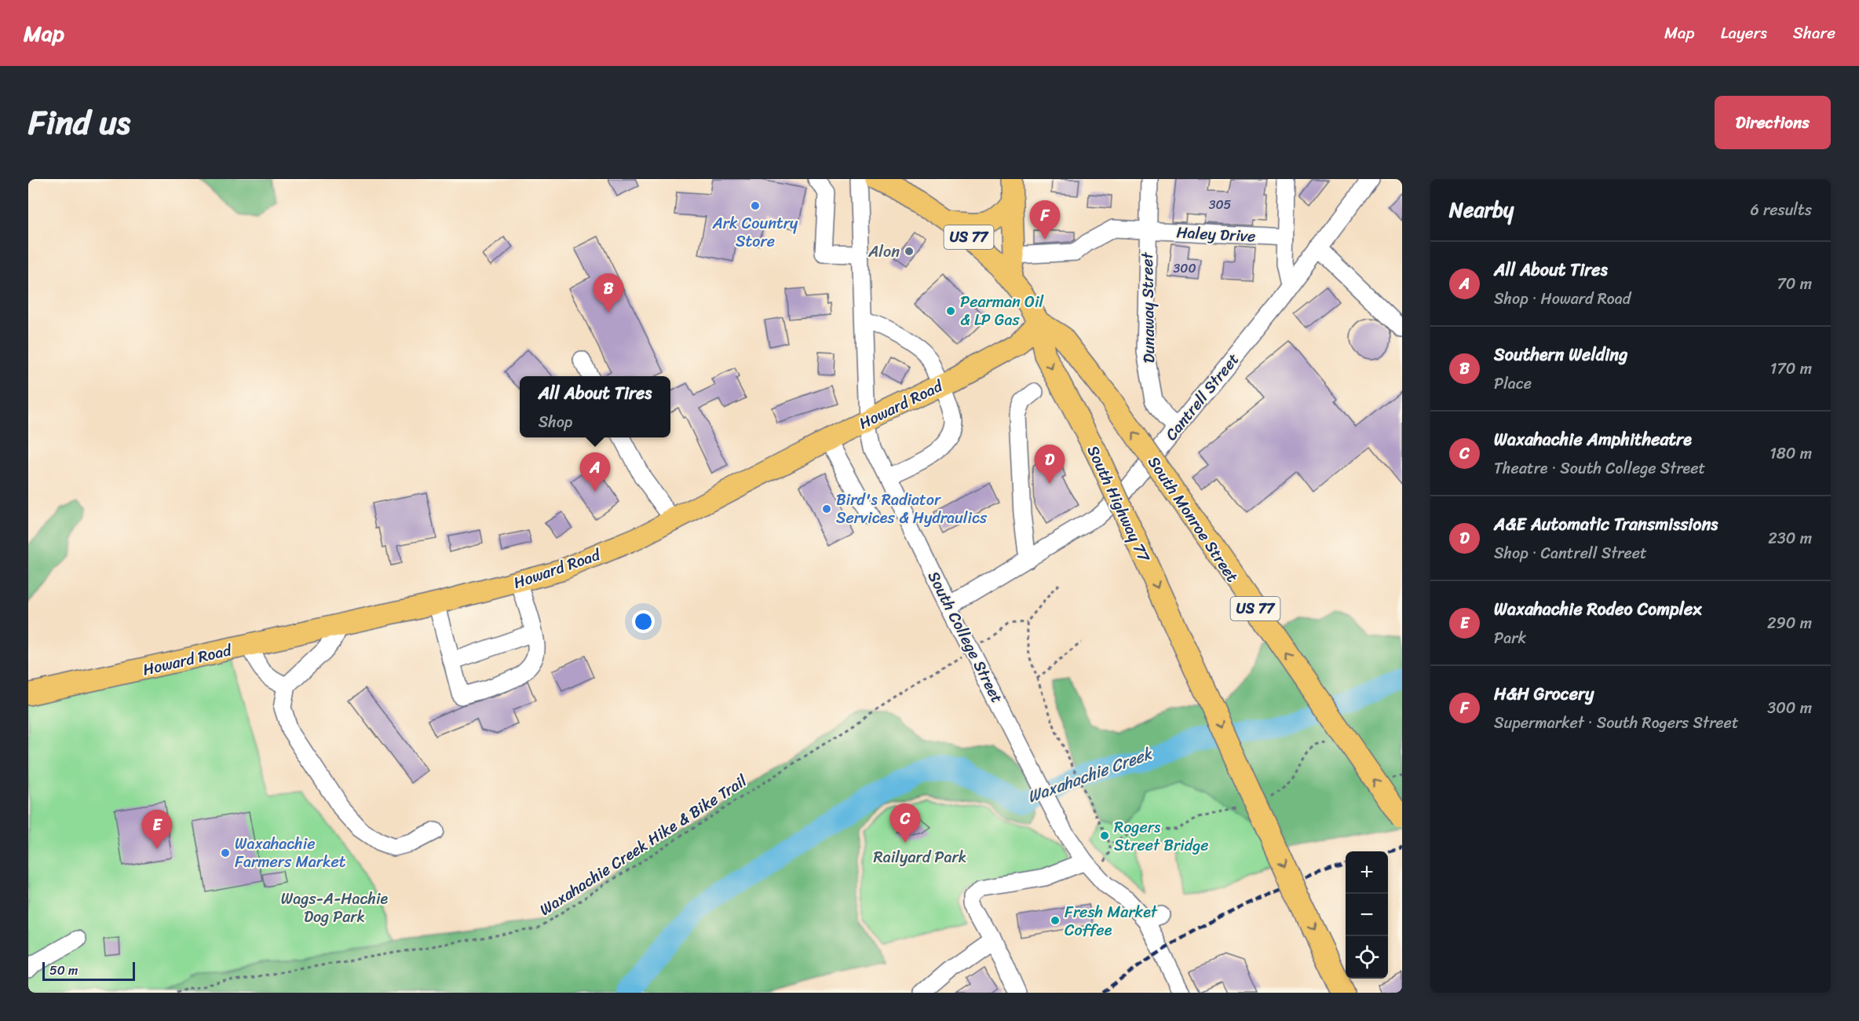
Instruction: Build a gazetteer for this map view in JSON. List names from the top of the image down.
{
  "streets": {
    "main road": [
      "US 77",
      "Howard Road",
      "South Highway 77",
      "South Monroe Street"
    ],
    "street": [
      "Haley Drive",
      "Dunaway Street",
      "Cantrell Street",
      "South College Street"
    ],
    "path": ["Waxahachie Creek Hike & Bike Trail"]
  },
  "crossings": [
    ["Haley Drive", "Dunaway Street"],
    ["Dunaway Street", "Cantrell Street"],
    ["Cantrell Street", "South College Street"],
    ["Howard Road", "South Highway 77"],
    ["Howard Road", "South Monroe Street"],
    ["Howard Road", "South College Street"],
    ["South Highway 77", "South Monroe Street"],
    ["South College Street", "Waxahachie Creek Hike & Bike Trail"]
  ],
  "one_way": ["South Highway 77", "South Monroe Street"],
  "water": ["Waxahachie Creek"],
  "parks": ["Railyard Park", "Wags-A-Hachie Dog Park"],
  "places": [
    "Ark Country Store",
    "Alon",
    "Pearman Oil & LP Gas",
    "Bird's Radiator Services & Hydraulics",
    "Rogers Street Bridge",
    "Waxahachie Farmers Market",
    "Fresh Market Coffee"
  ],
  "house_numbers": ["305", "300"],
  "scale_bar": "50 m",
  "page": {
    "header": "Map",
    "nav": ["Map", "Layers", "Share"],
    "title": "Find us",
    "buttons": "Directions",
    "heading": ["Nearby", "6 results"],
    "pins": [
      "F",
      "B",
      "D",
      "A",
      "C",
      "E"
    ],
    "list": [
      {
        "mark": "A",
        "name": "All About Tires",
        "note": "Shop · Howard Road",
        "value": "70 m"
      },
      {
        "mark": "B",
        "name": "Southern Welding",
        "note": "Place",
        "value": "170 m"
      },
      {
        "mark": "C",
        "name": "Waxahachie Amphitheatre",
        "note": "Theatre · South College Street",
        "value": "180 m"
      },
      {
        "mark": "D",
        "name": "A&E Automatic Transmissions",
        "note": "Shop · Cantrell Street",
        "value": "230 m"
      },
      {
        "mark": "E",
        "name": "Waxahachie Rodeo Complex",
        "note": "Park",
        "value": "290 m"
      },
      {
        "mark": "F",
        "name": "H&H Grocery",
        "note": "Supermarket · South Rogers Street",
        "value": "300 m"
      }
    ],
    "popup": ["All About Tires", "Shop"],
    "map_buttons": ["+", "−"],
    "scale": "50 m"
  }
}
